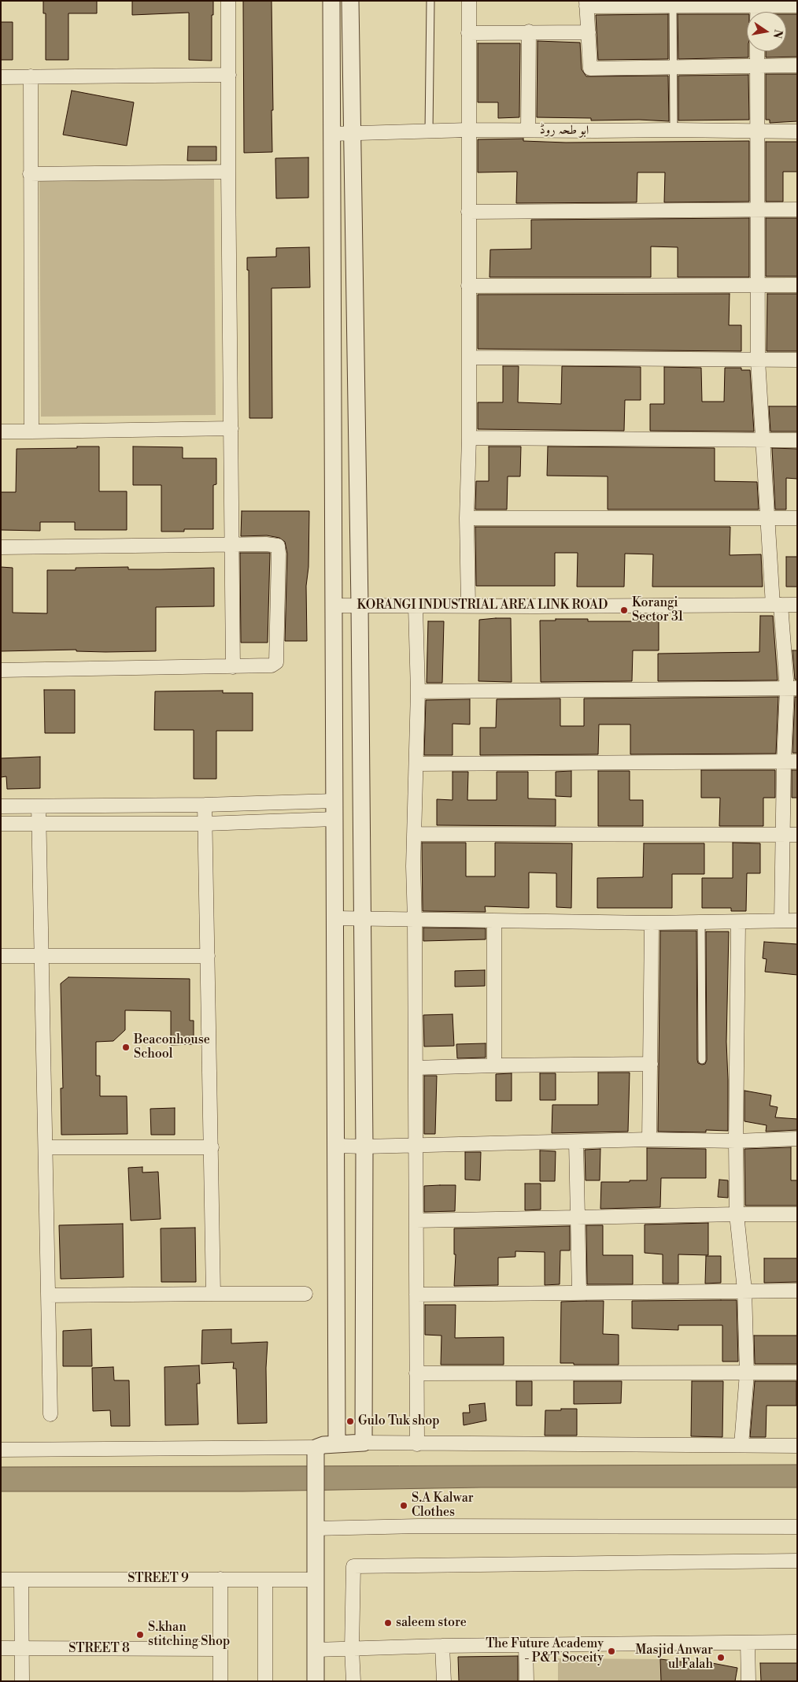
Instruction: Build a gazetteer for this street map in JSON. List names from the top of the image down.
{
  "streets": {
    "street": [
      "ابو طحہ روڈ",
      "KORANGI INDUSTRIAL AREA LINK ROAD",
      "STREET 9",
      "STREET 8"
    ]
  },
  "places": [
    "Korangi Sector 31",
    "Beaconhouse School",
    "Gulo Tuk shop",
    "S.A Kalwar Clothes",
    "saleem store",
    "S.khan stitching Shop",
    "The Future Academy - P&T Soceity",
    "Masjid Anwar ul Falah"
  ],
  "north": "right"
}
